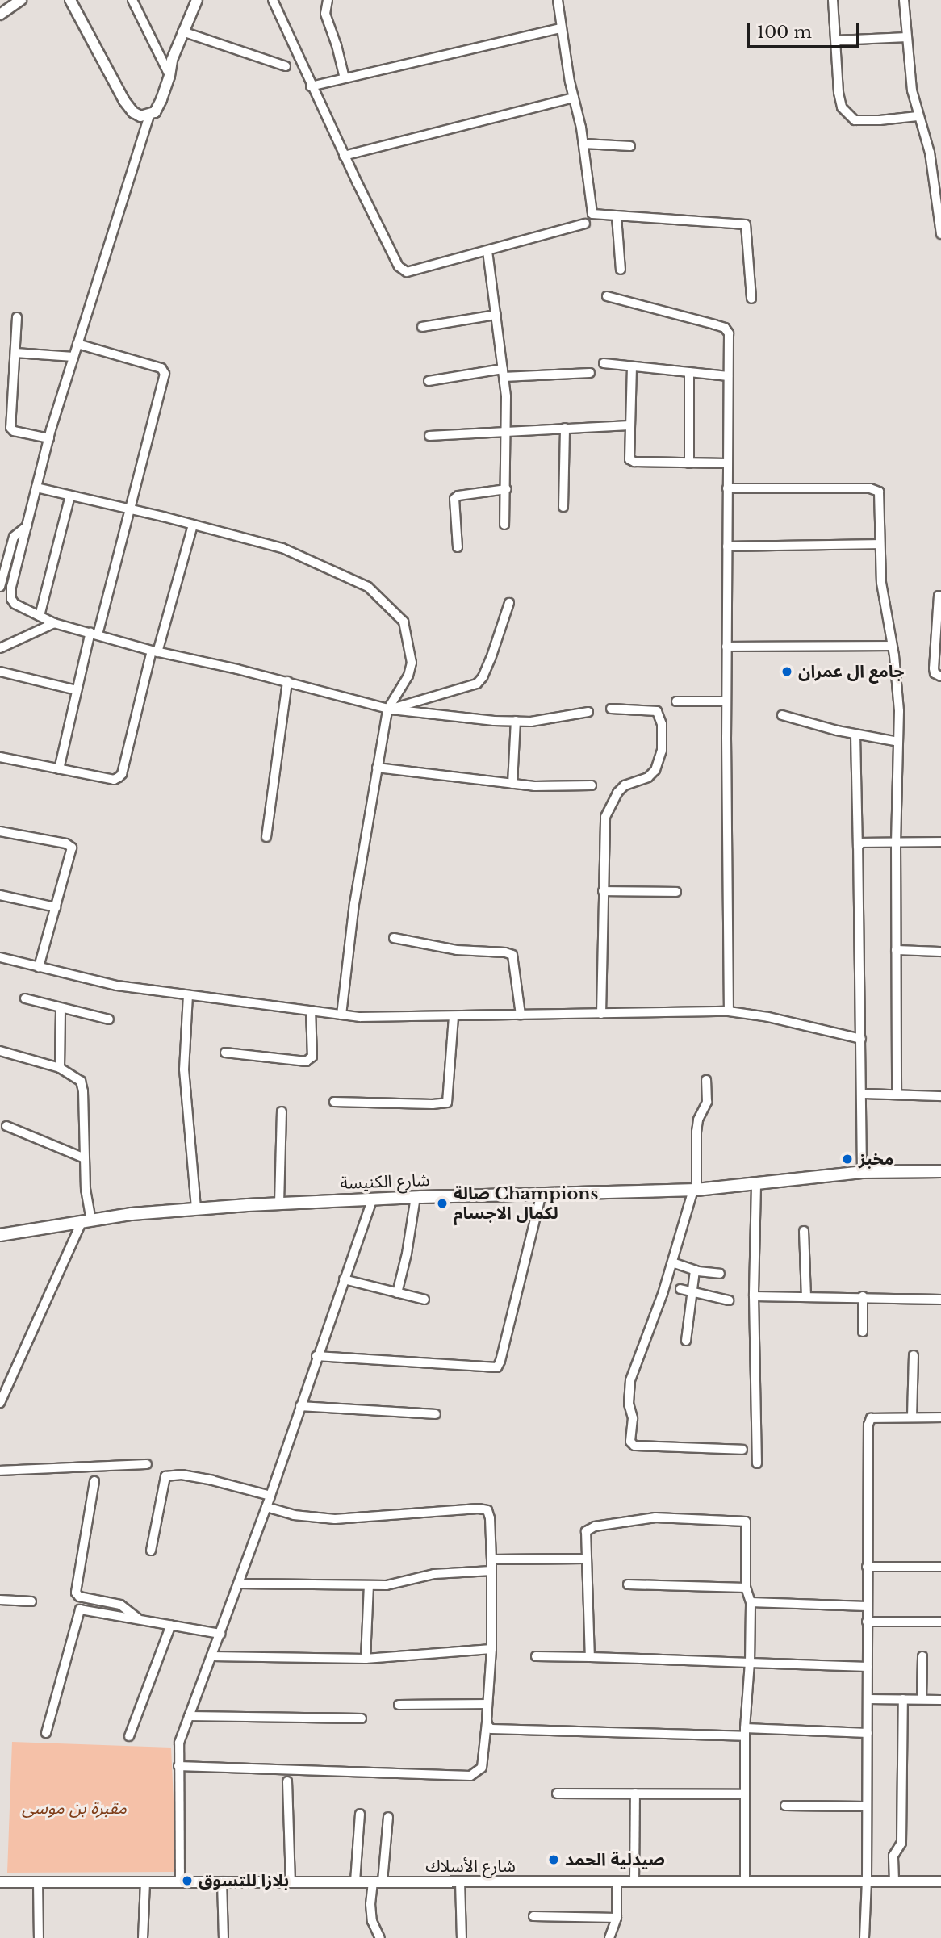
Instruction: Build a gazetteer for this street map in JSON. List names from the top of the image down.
{
  "streets": {
    "main road": ["شارع الكنيسة"],
    "street": ["شارع الأسلاك"]
  },
  "parks": ["مقبرة بن موسى"],
  "places": [
    "جامع ال عمران",
    "مخبز",
    "صالة Champions لكمال الاجسام",
    "صيدلية الحمد",
    "بلازا للتسوق"
  ],
  "scale_bar": "100 m"
}
